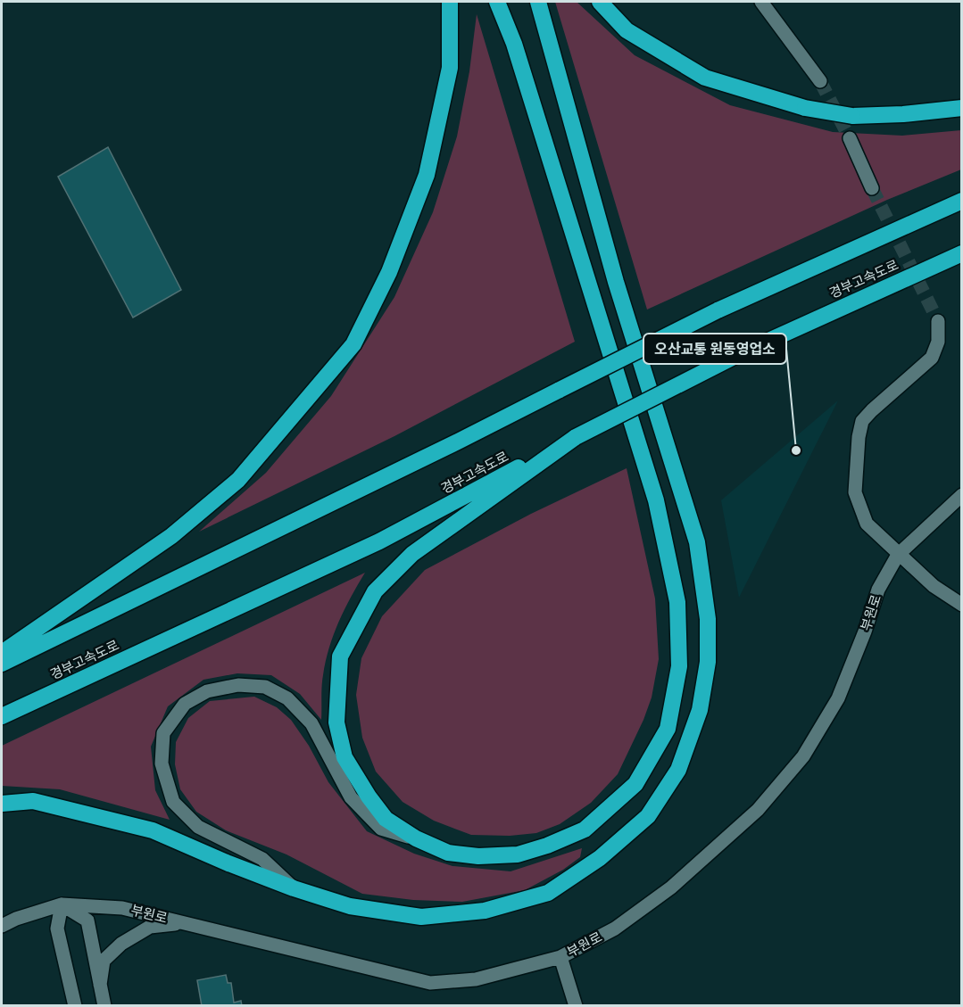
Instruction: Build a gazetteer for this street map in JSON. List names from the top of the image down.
{
  "streets": {
    "highway": ["경부고속도로"],
    "street": ["부원로"]
  },
  "places": ["오산교통 원동영업소"]
}
